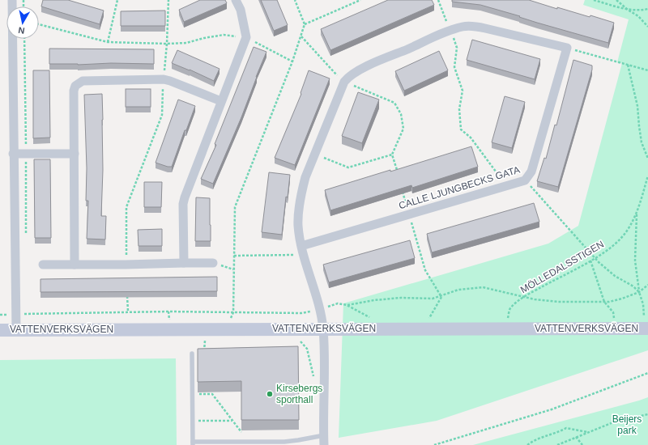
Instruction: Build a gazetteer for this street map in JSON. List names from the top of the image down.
{
  "streets": {
    "street": ["CALLE LJUNGBECKS GATA", "VATTENVERKSVÄGEN"],
    "path": ["MÖLLEDALSSTIGEN"]
  },
  "parks": ["Beijers park"],
  "places": ["Kirsebergs sporthall"],
  "north": "bottom"
}
